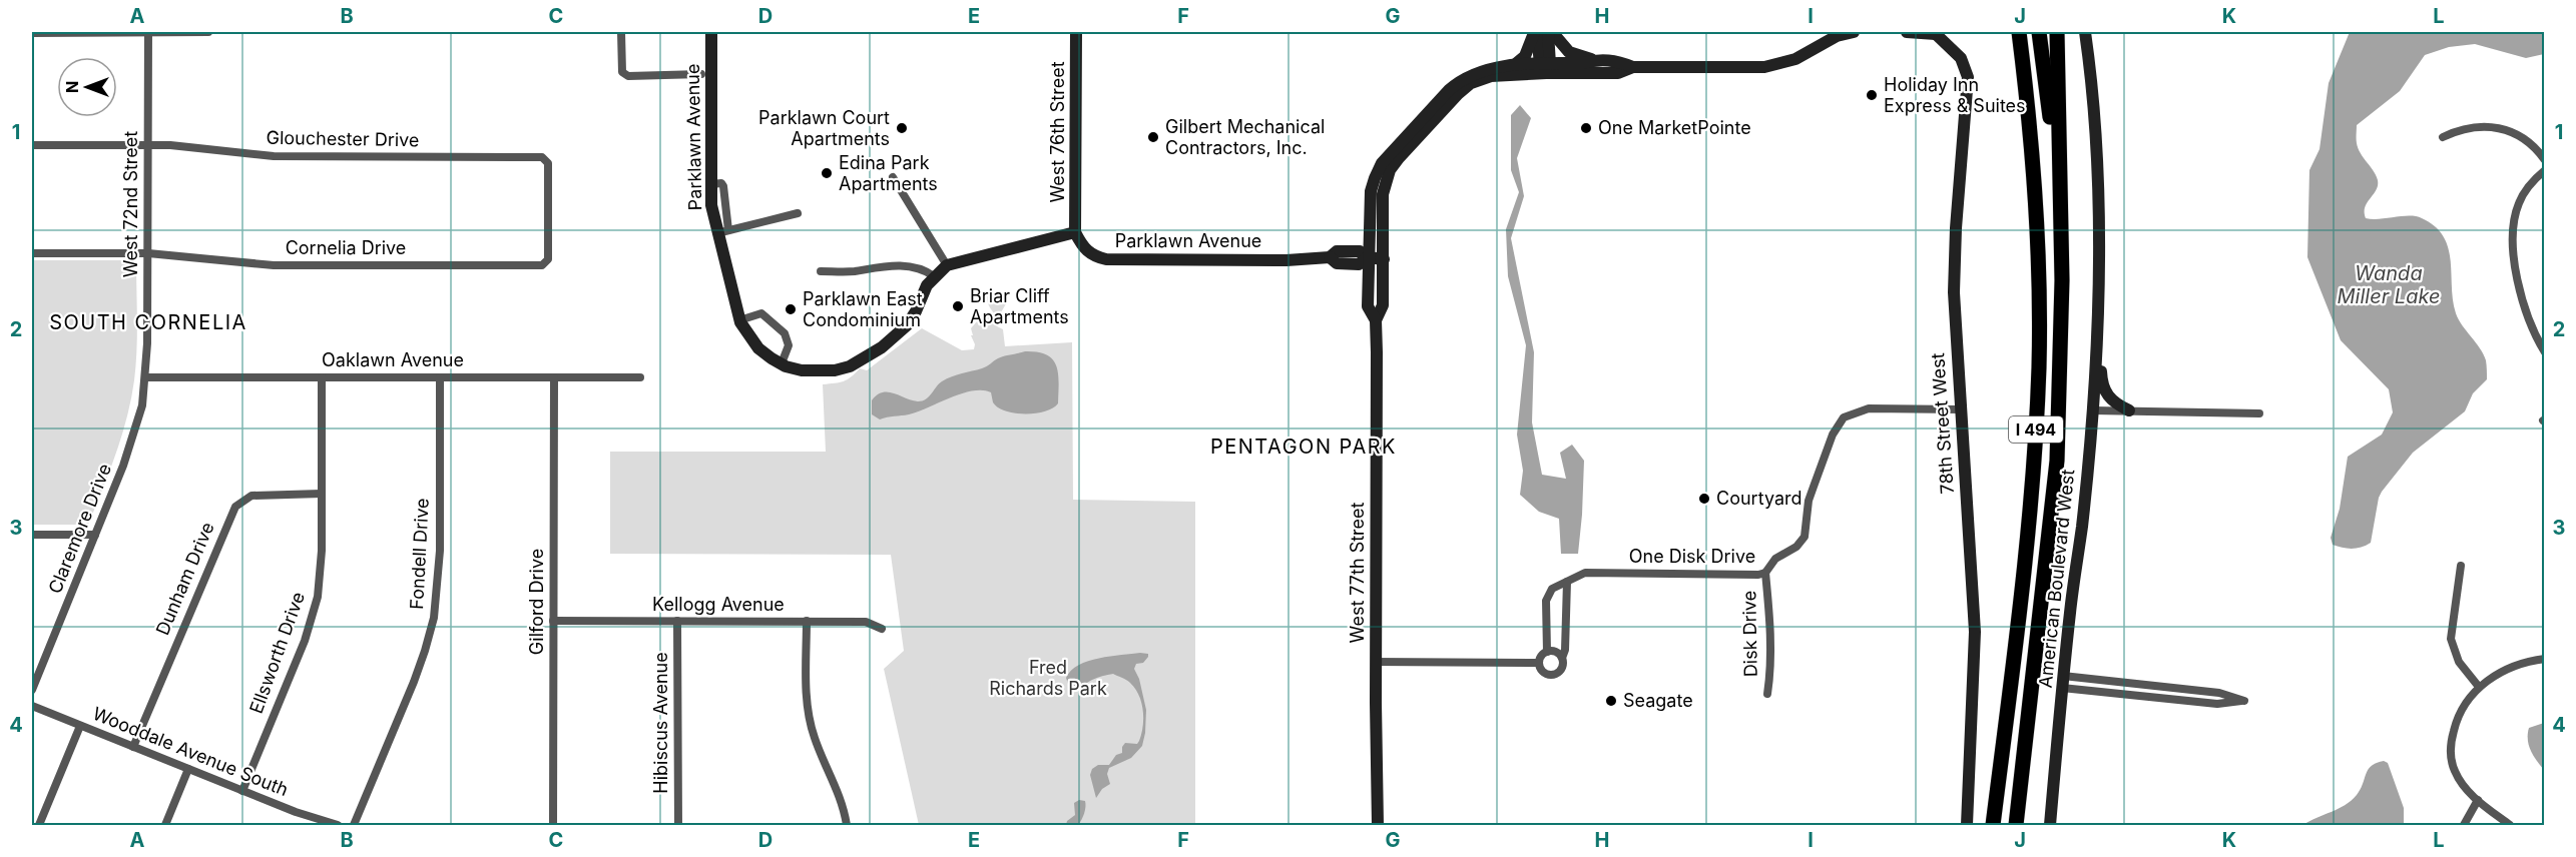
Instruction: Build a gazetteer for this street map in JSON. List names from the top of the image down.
{
  "streets": {
    "highway": ["I 494"],
    "street": [
      "West 76th Street",
      "Parklawn Avenue",
      "Glouchester Drive",
      "West 72nd Street",
      "Cornelia Drive",
      "Oaklawn Avenue",
      "78th Street West",
      "Claremore Drive",
      "Fondell Drive",
      "One Disk Drive",
      "West 77th Street",
      "Dunham Drive",
      "American Boulevard West",
      "Gilford Drive",
      "Kellogg Avenue",
      "Disk Drive",
      "Ellsworth Drive",
      "Hibiscus Avenue",
      "Wooddale Avenue South"
    ]
  },
  "crossings": [
    ["West 76th Street", "Parklawn Avenue"],
    ["Parklawn Avenue", "West 77th Street"],
    ["Glouchester Drive", "West 72nd Street"],
    ["Glouchester Drive", "Cornelia Drive"],
    ["West 72nd Street", "Cornelia Drive"],
    ["West 72nd Street", "Oaklawn Avenue"],
    ["West 72nd Street", "Claremore Drive"],
    ["Oaklawn Avenue", "Claremore Drive"],
    ["Oaklawn Avenue", "Fondell Drive"],
    ["Oaklawn Avenue", "Gilford Drive"],
    ["Oaklawn Avenue", "Ellsworth Drive"],
    ["78th Street West", "One Disk Drive"],
    ["One Disk Drive", "Disk Drive"],
    ["Dunham Drive", "Ellsworth Drive"],
    ["Dunham Drive", "Wooddale Avenue South"],
    ["Gilford Drive", "Kellogg Avenue"],
    ["Kellogg Avenue", "Hibiscus Avenue"],
    ["Ellsworth Drive", "Wooddale Avenue South"]
  ],
  "districts": ["SOUTH CORNELIA", "PENTAGON PARK"],
  "water": ["Wanda Miller Lake"],
  "parks": ["Fred Richards Park"],
  "places": [
    "Holiday Inn Express & Suites",
    "Parklawn Court Apartments",
    "One MarketPointe",
    "Gilbert Mechanical Contractors, Inc.",
    "Edina Park Apartments",
    "Briar Cliff Apartments",
    "Parklawn East Condominium",
    "Courtyard",
    "Seagate"
  ],
  "north": "left",
  "grid": {
    "columns": [
      "A",
      "B",
      "C",
      "D",
      "E",
      "F",
      "G",
      "H",
      "I",
      "J",
      "K",
      "L"
    ],
    "rows": [
      "1",
      "2",
      "3",
      "4"
    ]
  }
}
